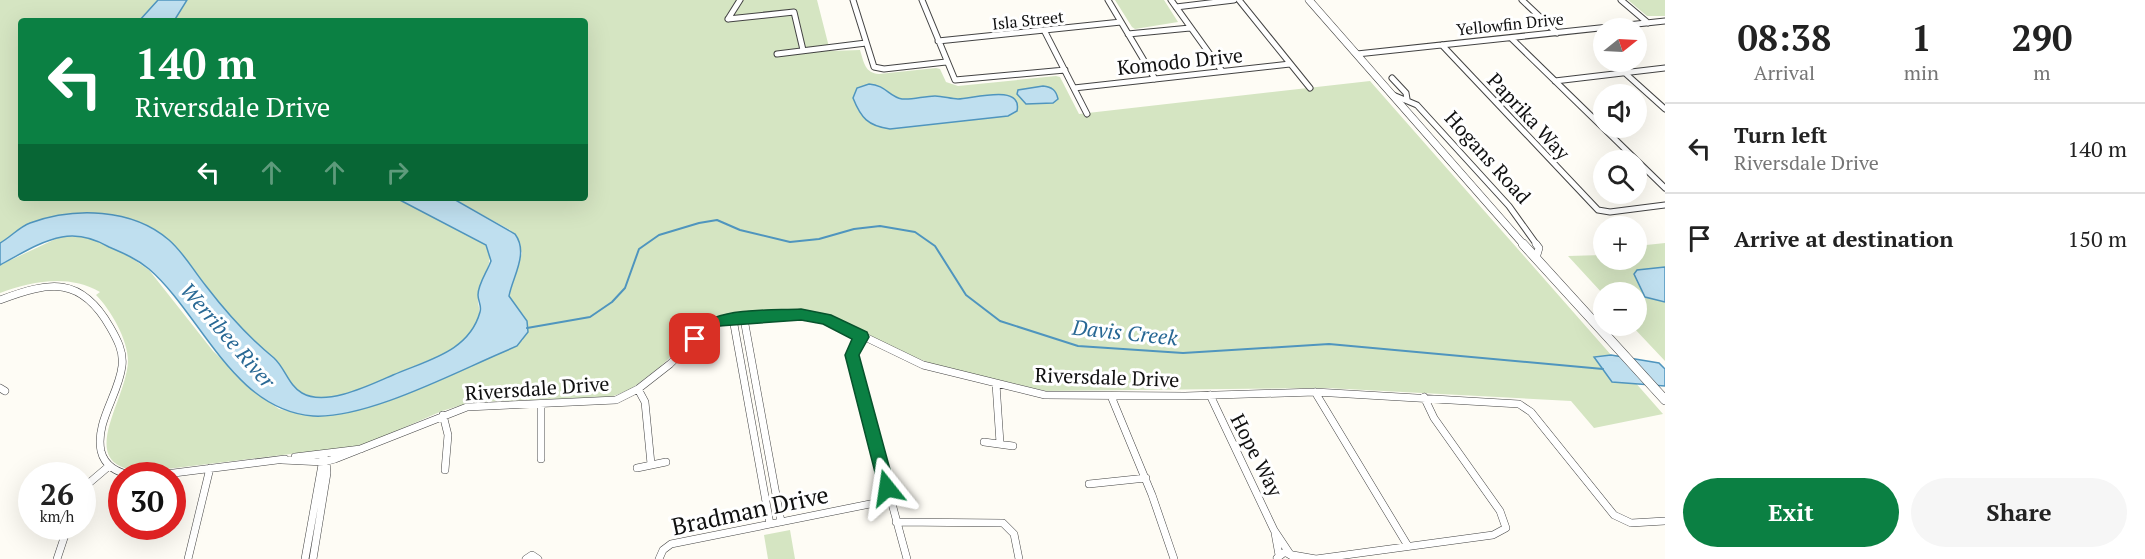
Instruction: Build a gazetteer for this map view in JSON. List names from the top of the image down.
{
  "streets": {
    "street": [
      "Isla Street",
      "Yellowfin Drive",
      "Komodo Drive",
      "Paprika Way",
      "Hogans Road",
      "Riversdale Drive",
      "Hope Way",
      "Bradman Drive"
    ]
  },
  "crossings": [
    ["Yellowfin Drive", "Paprika Way"],
    ["Yellowfin Drive", "Hogans Road"],
    ["Riversdale Drive", "Hope Way"]
  ],
  "water": ["Davis Creek", "Werribee River"],
  "north": "right",
  "page": {
    "eta": [
      "08:38",
      "Arrival",
      "1",
      "min",
      "290",
      "m"
    ],
    "map_buttons": ["+", "−"],
    "turn": ["140 m", "Riversdale Drive"],
    "list": [
      {
        "name": "Turn left",
        "note": "Riversdale Drive",
        "value": "140 m"
      },
      {
        "name": "Arrive at destination",
        "value": "150 m"
      }
    ],
    "speed": "26 km/h",
    "limit": "30",
    "buttons": ["Exit", "Share"]
  }
}
